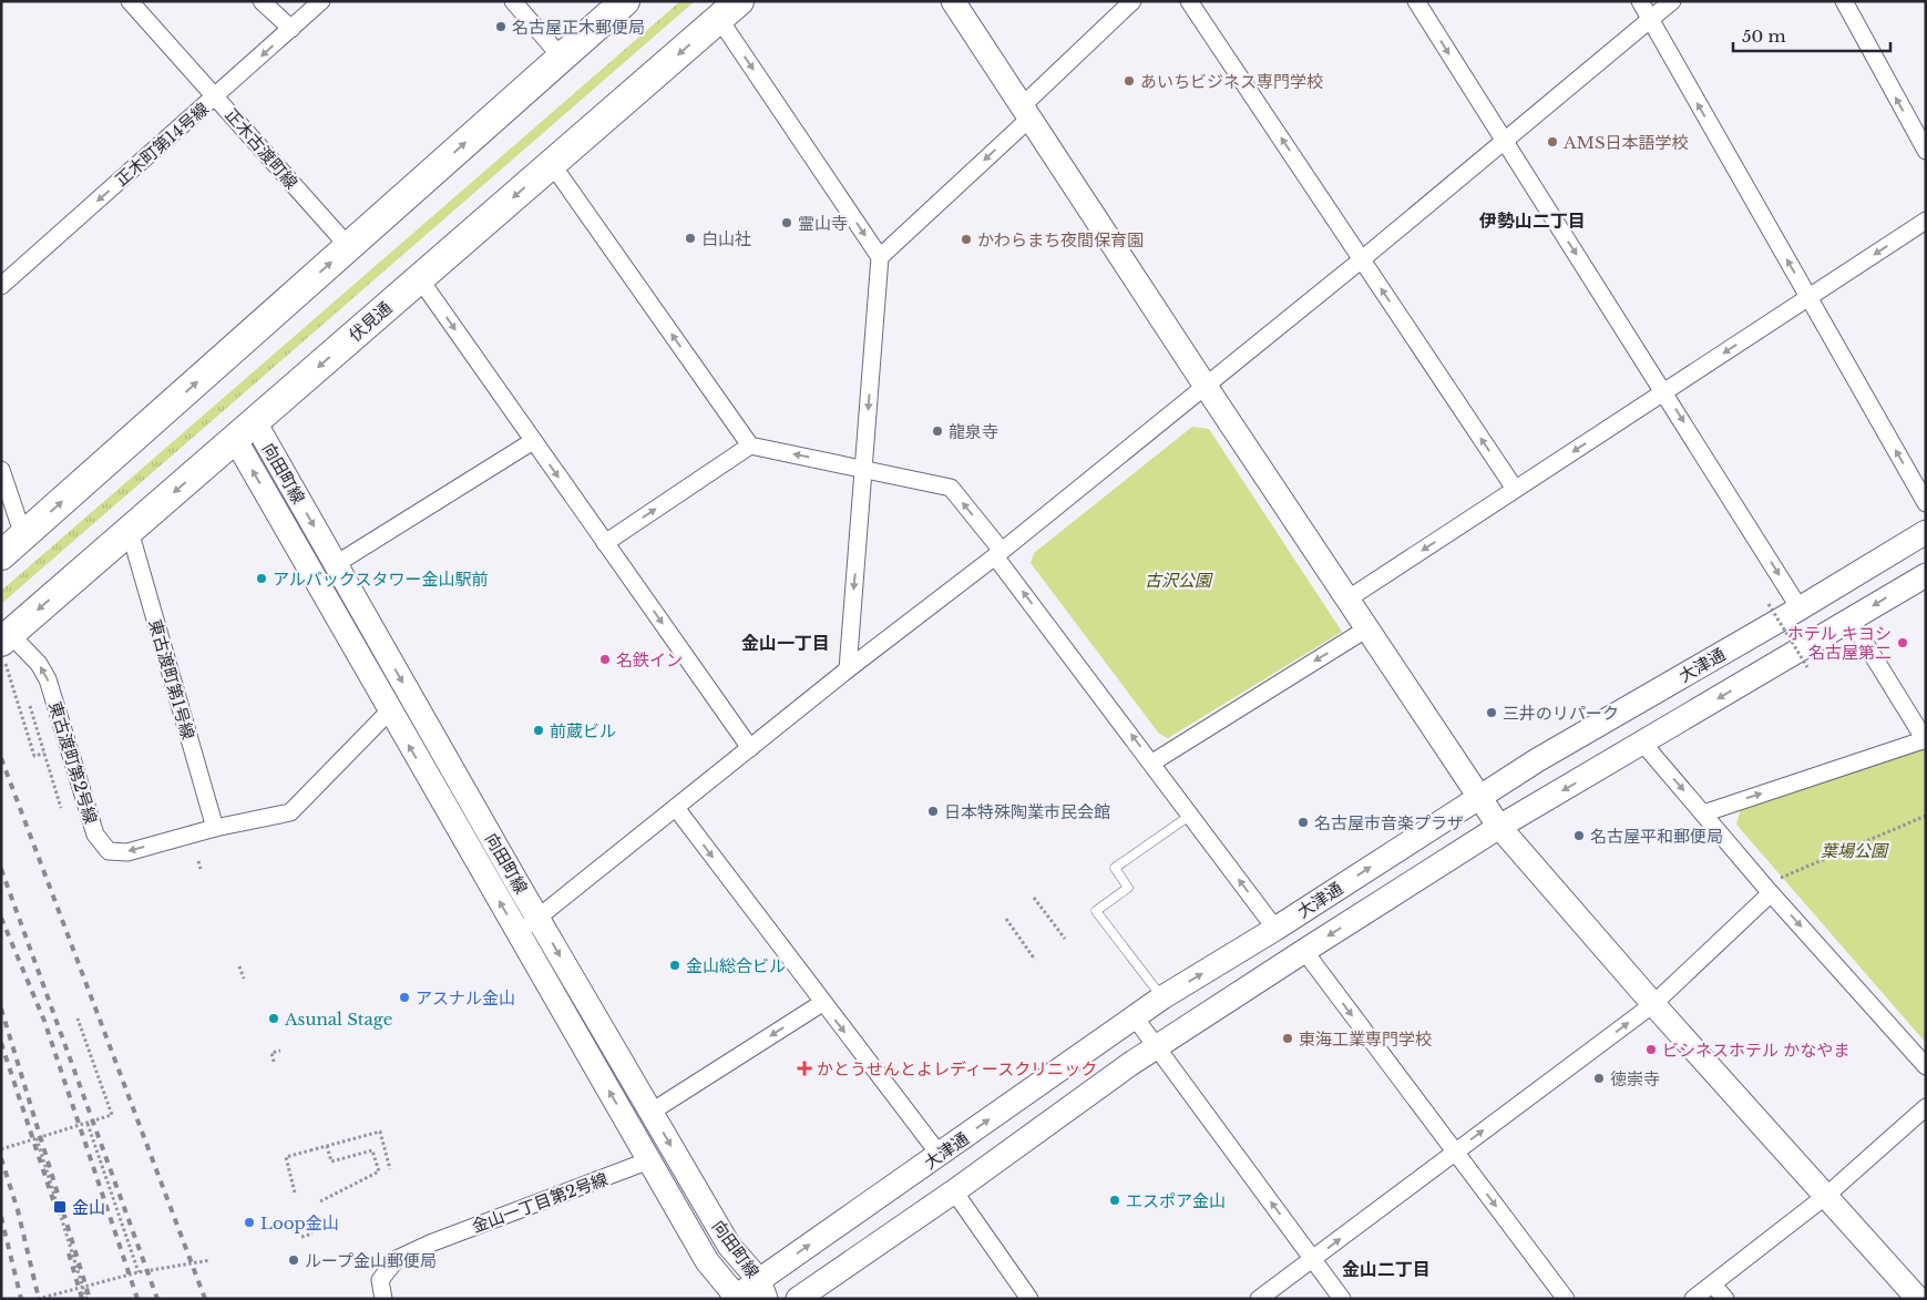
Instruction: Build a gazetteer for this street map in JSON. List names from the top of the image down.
{
  "streets": {
    "highway": ["伏見通"],
    "street": [
      "正木町第14号線",
      "正木古渡町線",
      "向田町線",
      "大津通",
      "東古渡町第1号線",
      "東古渡町第2号線",
      "金山一丁目第2号線"
    ]
  },
  "crossings": [
    ["正木町第14号線", "正木古渡町線"],
    ["伏見通", "向田町線"],
    ["伏見通", "東古渡町第1号線"],
    ["伏見通", "東古渡町第2号線"],
    ["向田町線", "大津通"],
    ["向田町線", "東古渡町第2号線"],
    ["向田町線", "金山一丁目第2号線"],
    ["東古渡町第1号線", "東古渡町第2号線"]
  ],
  "one_way": ["正木町第14号線"],
  "districts": ["伊勢山二丁目", "金山一丁目", "金山二丁目"],
  "parks": ["古沢公園", "葉場公園"],
  "places": {
    "other": [
      "名古屋正木郵便局",
      "あいちビジネス専門学校",
      "AMS日本語学校",
      "霊山寺",
      "白山社",
      "かわらまち夜間保育園",
      "龍泉寺",
      "アルバックスタワー金山駅前",
      "ホテル キヨシ 名古屋第二",
      "名鉄イン",
      "三井のリパーク",
      "前蔵ビル",
      "日本特殊陶業市民会館",
      "名古屋市音楽プラザ",
      "名古屋平和郵便局",
      "金山総合ビル",
      "アスナル金山",
      "Asunal Stage",
      "東海工業専門学校",
      "ビシネスホテル かなやま",
      "徳崇寺",
      "エスポア金山",
      "Loop金山",
      "ループ金山郵便局"
    ],
    "health": ["かとうせんとよレディースクリニック"],
    "transit": ["金山"]
  },
  "scale_bar": "50 m"
}
